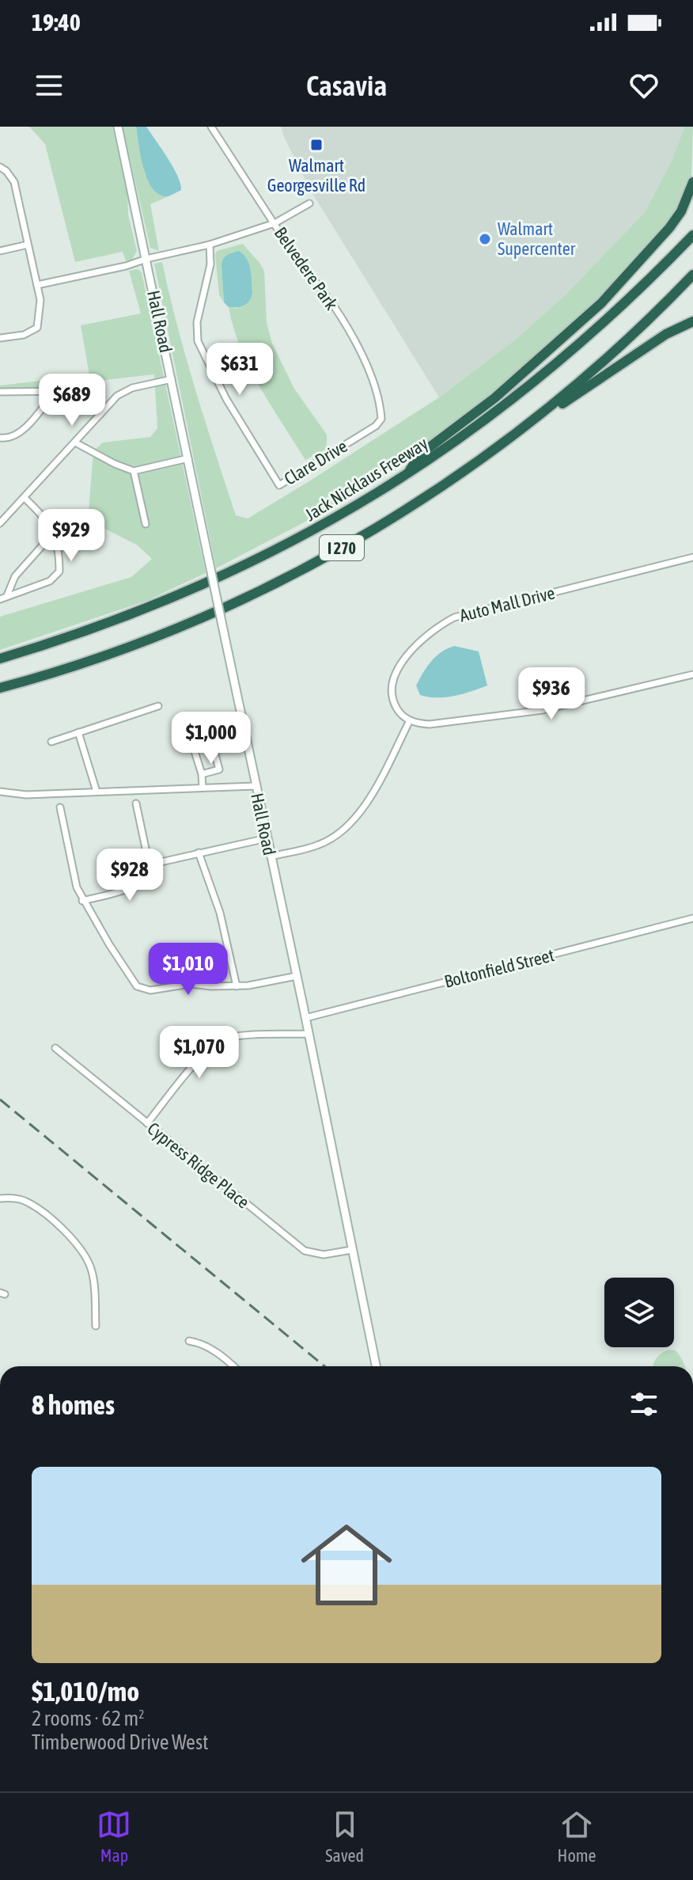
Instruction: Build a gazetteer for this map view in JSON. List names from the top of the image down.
{
  "streets": {
    "highway": ["Jack Nicklaus Freeway", "I 270"],
    "main road": ["Hall Road"],
    "street": [
      "Belvedere Park",
      "Clare Drive",
      "Auto Mall Drive",
      "Boltonfield Street",
      "Cypress Ridge Place"
    ]
  },
  "crossings": [
    ["Belvedere Park", "Clare Drive"],
    ["Hall Road", "Boltonfield Street"],
    ["Hall Road", "Cypress Ridge Place"]
  ],
  "places": {
    "transit": ["Walmart Georgesville Rd"],
    "other": ["Walmart Supercenter"]
  },
  "page": {
    "status": "19:40",
    "header": "Casavia",
    "price": [
      "$631",
      "$689",
      "$929",
      "$936",
      "$1,000",
      "$928",
      "$1,010",
      "$1,070"
    ],
    "heading": "8 homes",
    "list": [
      {
        "name": "$1,010/mo",
        "note": "2 rooms · 62 m² · Timberwood Drive West"
      }
    ],
    "tabs": ["Map", "Saved", "Home"]
  }
}
